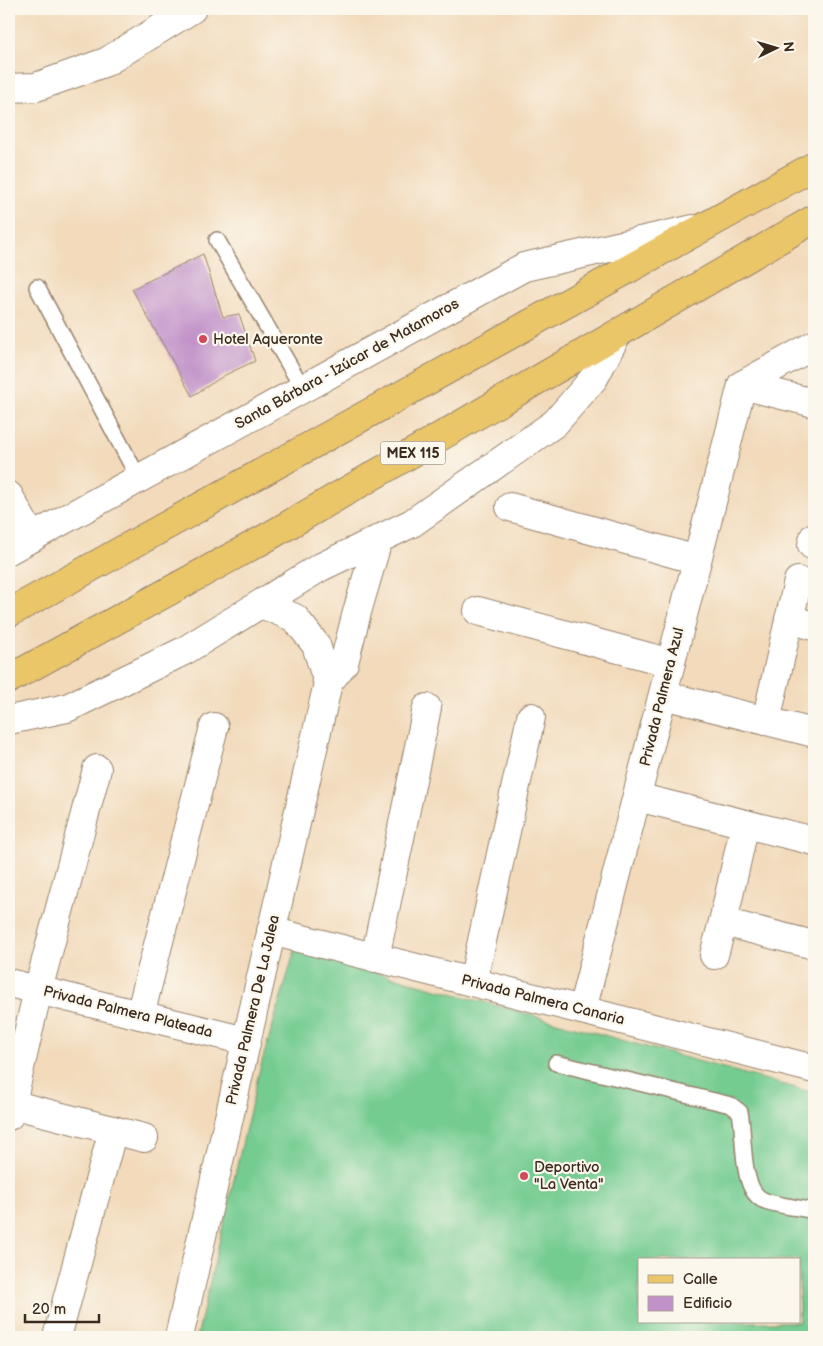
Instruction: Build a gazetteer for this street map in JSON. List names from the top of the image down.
{
  "streets": {
    "main road": ["MEX 115"],
    "street": [
      "Santa Bárbara - Izúcar de Matamoros",
      "Privada Palmera Azul",
      "Privada Palmera Canaria",
      "Privada Palmera De La Jalea",
      "Privada Palmera Plateada"
    ]
  },
  "crossings": [
    ["Privada Palmera Azul", "Privada Palmera Canaria"],
    ["Privada Palmera Canaria", "Privada Palmera De La Jalea"],
    ["Privada Palmera De La Jalea", "Privada Palmera Plateada"]
  ],
  "places": ["Hotel Aqueronte", "Deportivo \"La Venta\""],
  "legend": ["Calle", "Edificio"],
  "scale_bar": "20 m",
  "north": "right"
}
